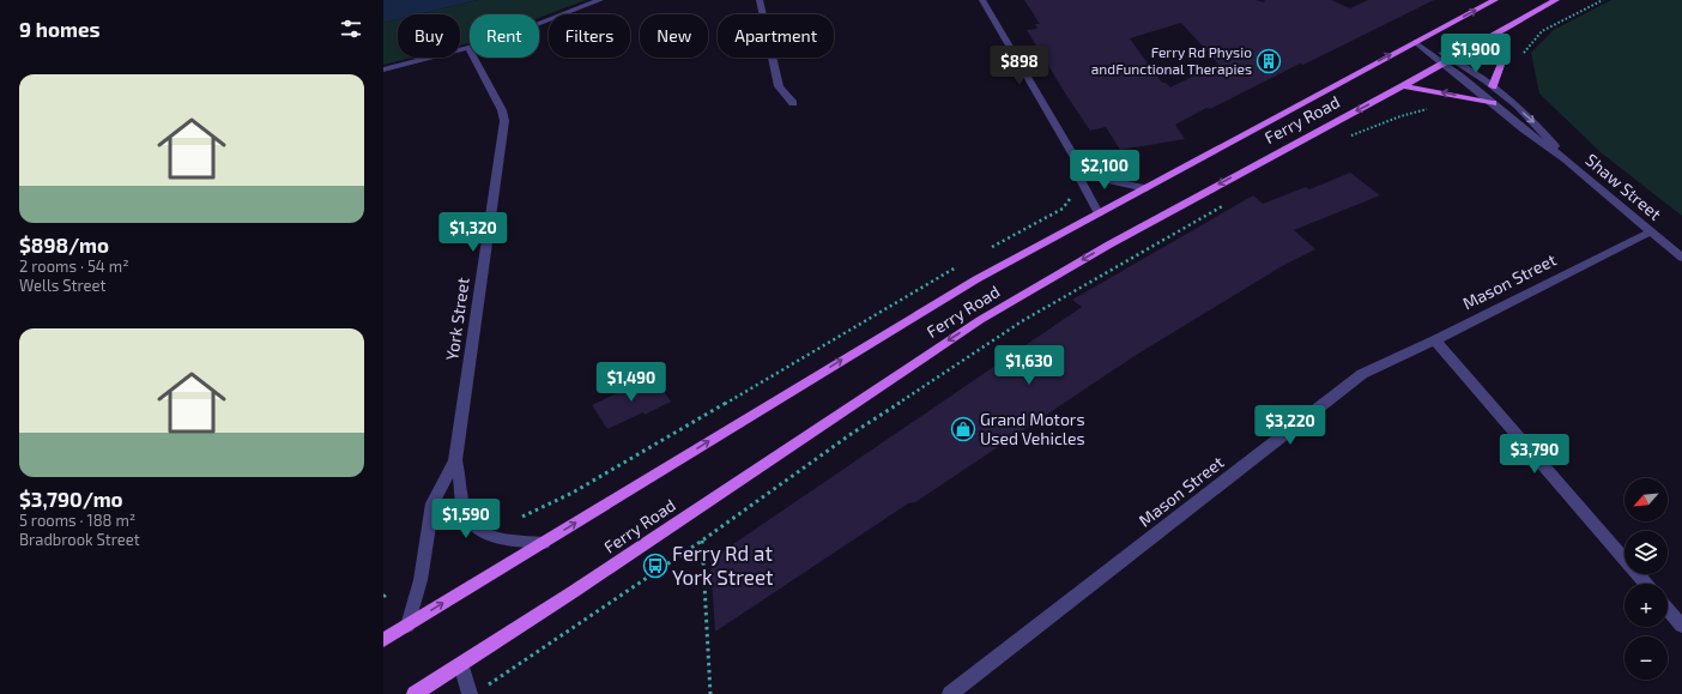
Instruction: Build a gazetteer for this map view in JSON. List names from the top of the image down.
{
  "streets": {
    "main road": ["Ferry Road"],
    "street": ["Shaw Street", "Mason Street", "York Street"]
  },
  "crossings": [
    ["Ferry Road", "Shaw Street"],
    ["Ferry Road", "York Street"],
    ["Shaw Street", "Mason Street"]
  ],
  "places": {
    "building": ["Ferry Rd Physio andFunctional Therapies"],
    "shop": ["Grand Motors Used Vehicles"],
    "bus stop": ["Ferry Rd at York Street"]
  },
  "north": "bottom left",
  "page": {
    "heading": "9 homes",
    "chip": [
      "Buy",
      "Rent",
      "Filters",
      "New",
      "Apartment"
    ],
    "price": [
      "$1,900",
      "$898",
      "$2,100",
      "$1,320",
      "$1,630",
      "$1,490",
      "$3,220",
      "$3,790",
      "$1,590"
    ],
    "list": [
      {
        "name": "$898/mo",
        "note": "2 rooms · 54 m² · Wells Street"
      },
      {
        "name": "$3,790/mo",
        "note": "5 rooms · 188 m² · Bradbrook Street"
      }
    ],
    "map_buttons": ["+", "−"]
  }
}
